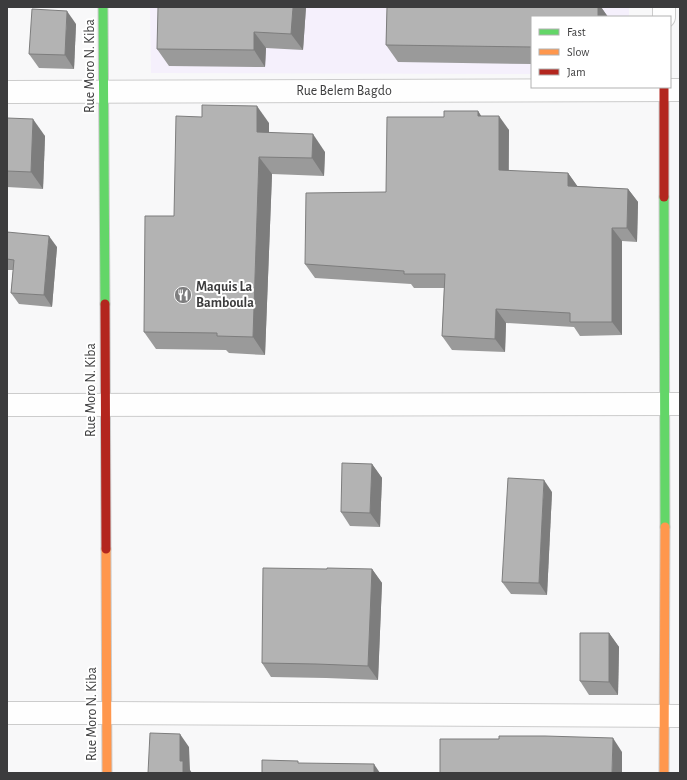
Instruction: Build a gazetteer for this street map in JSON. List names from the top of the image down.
{
  "streets": {
    "street": ["Rue Moro N. Kiba", "Rue Belem Bagdo"]
  },
  "crossings": [
    ["Rue Moro N. Kiba", "Rue Belem Bagdo"]
  ],
  "places": {
    "restaurant": ["Maquis La Bamboula"]
  },
  "legend": ["Fast", "Slow", "Jam"]
}
